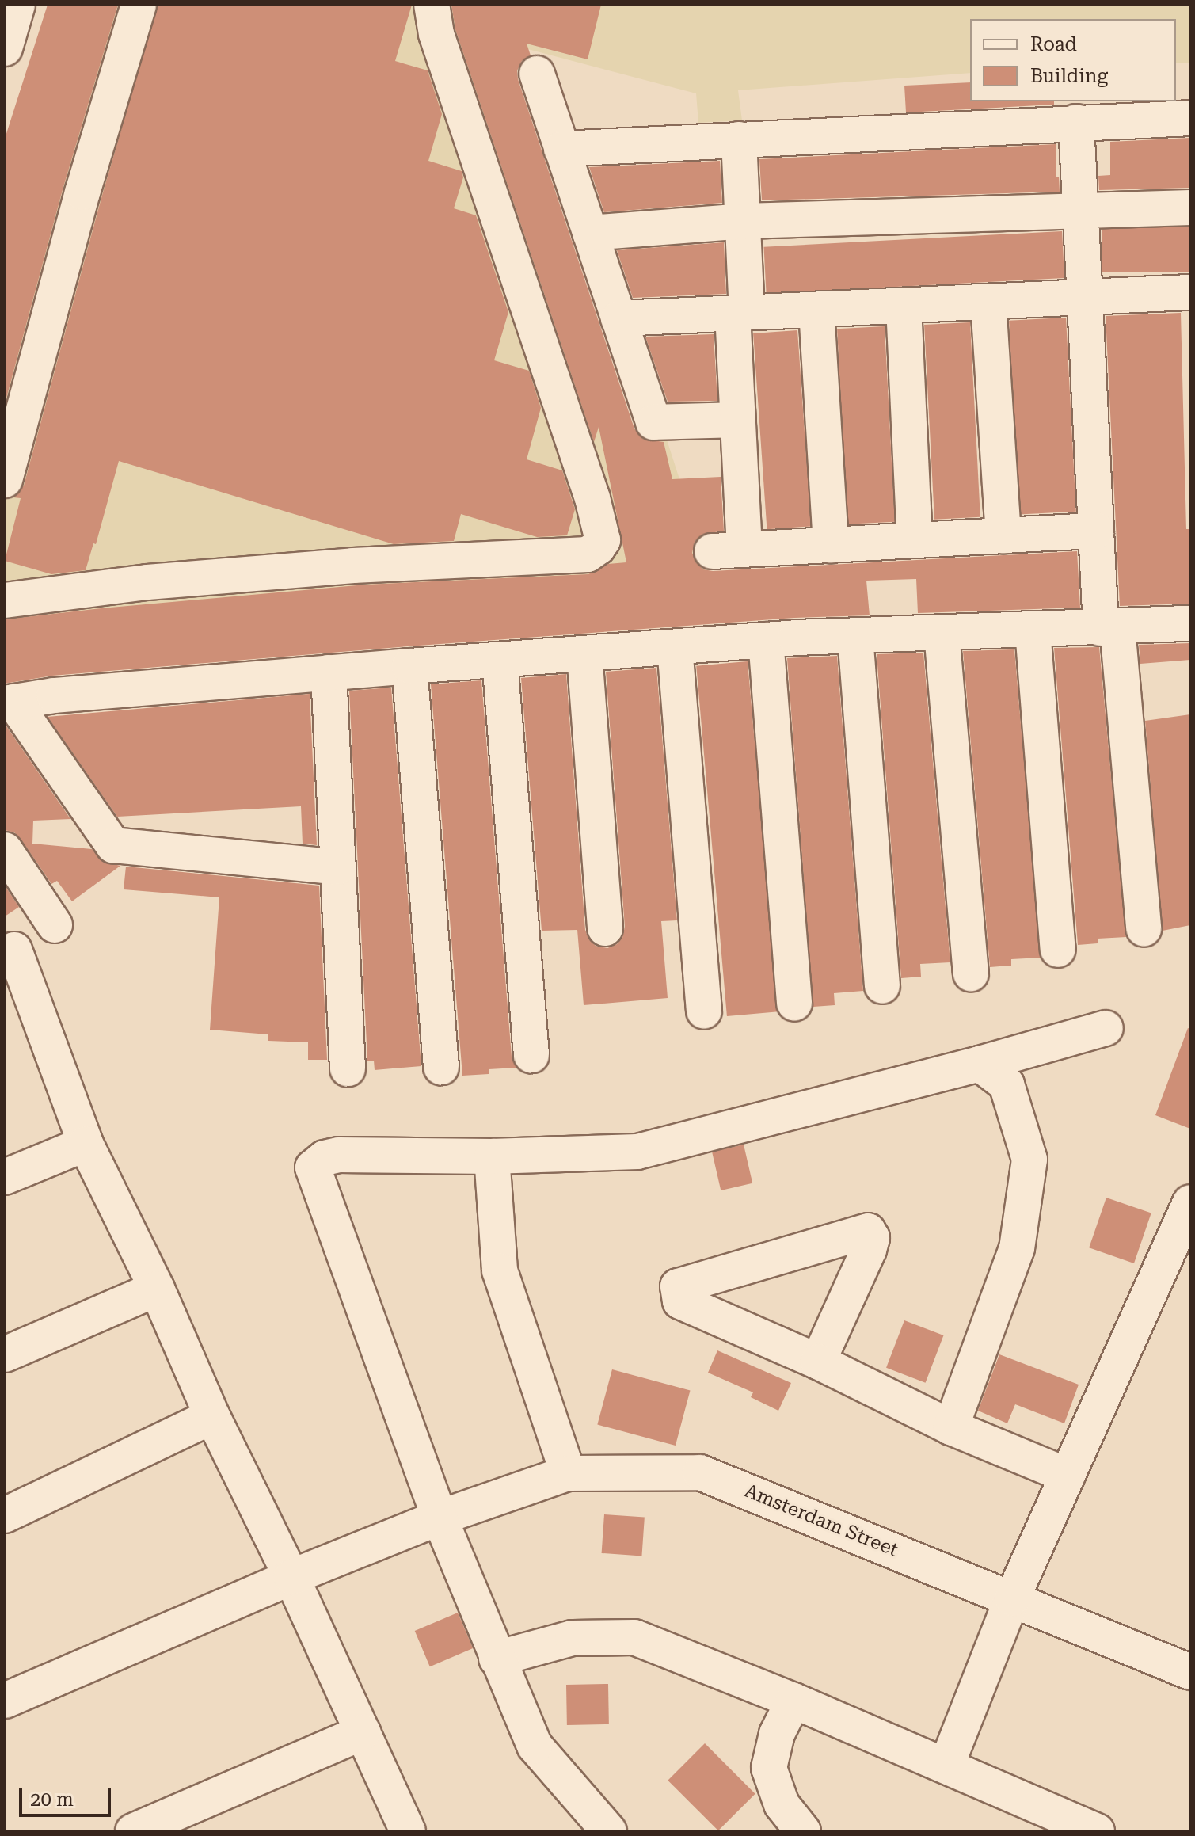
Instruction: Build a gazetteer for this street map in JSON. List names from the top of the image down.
{
  "streets": {
    "street": ["Amsterdam Street"]
  },
  "legend": ["Road", "Building"],
  "scale_bar": "20 m"
}
